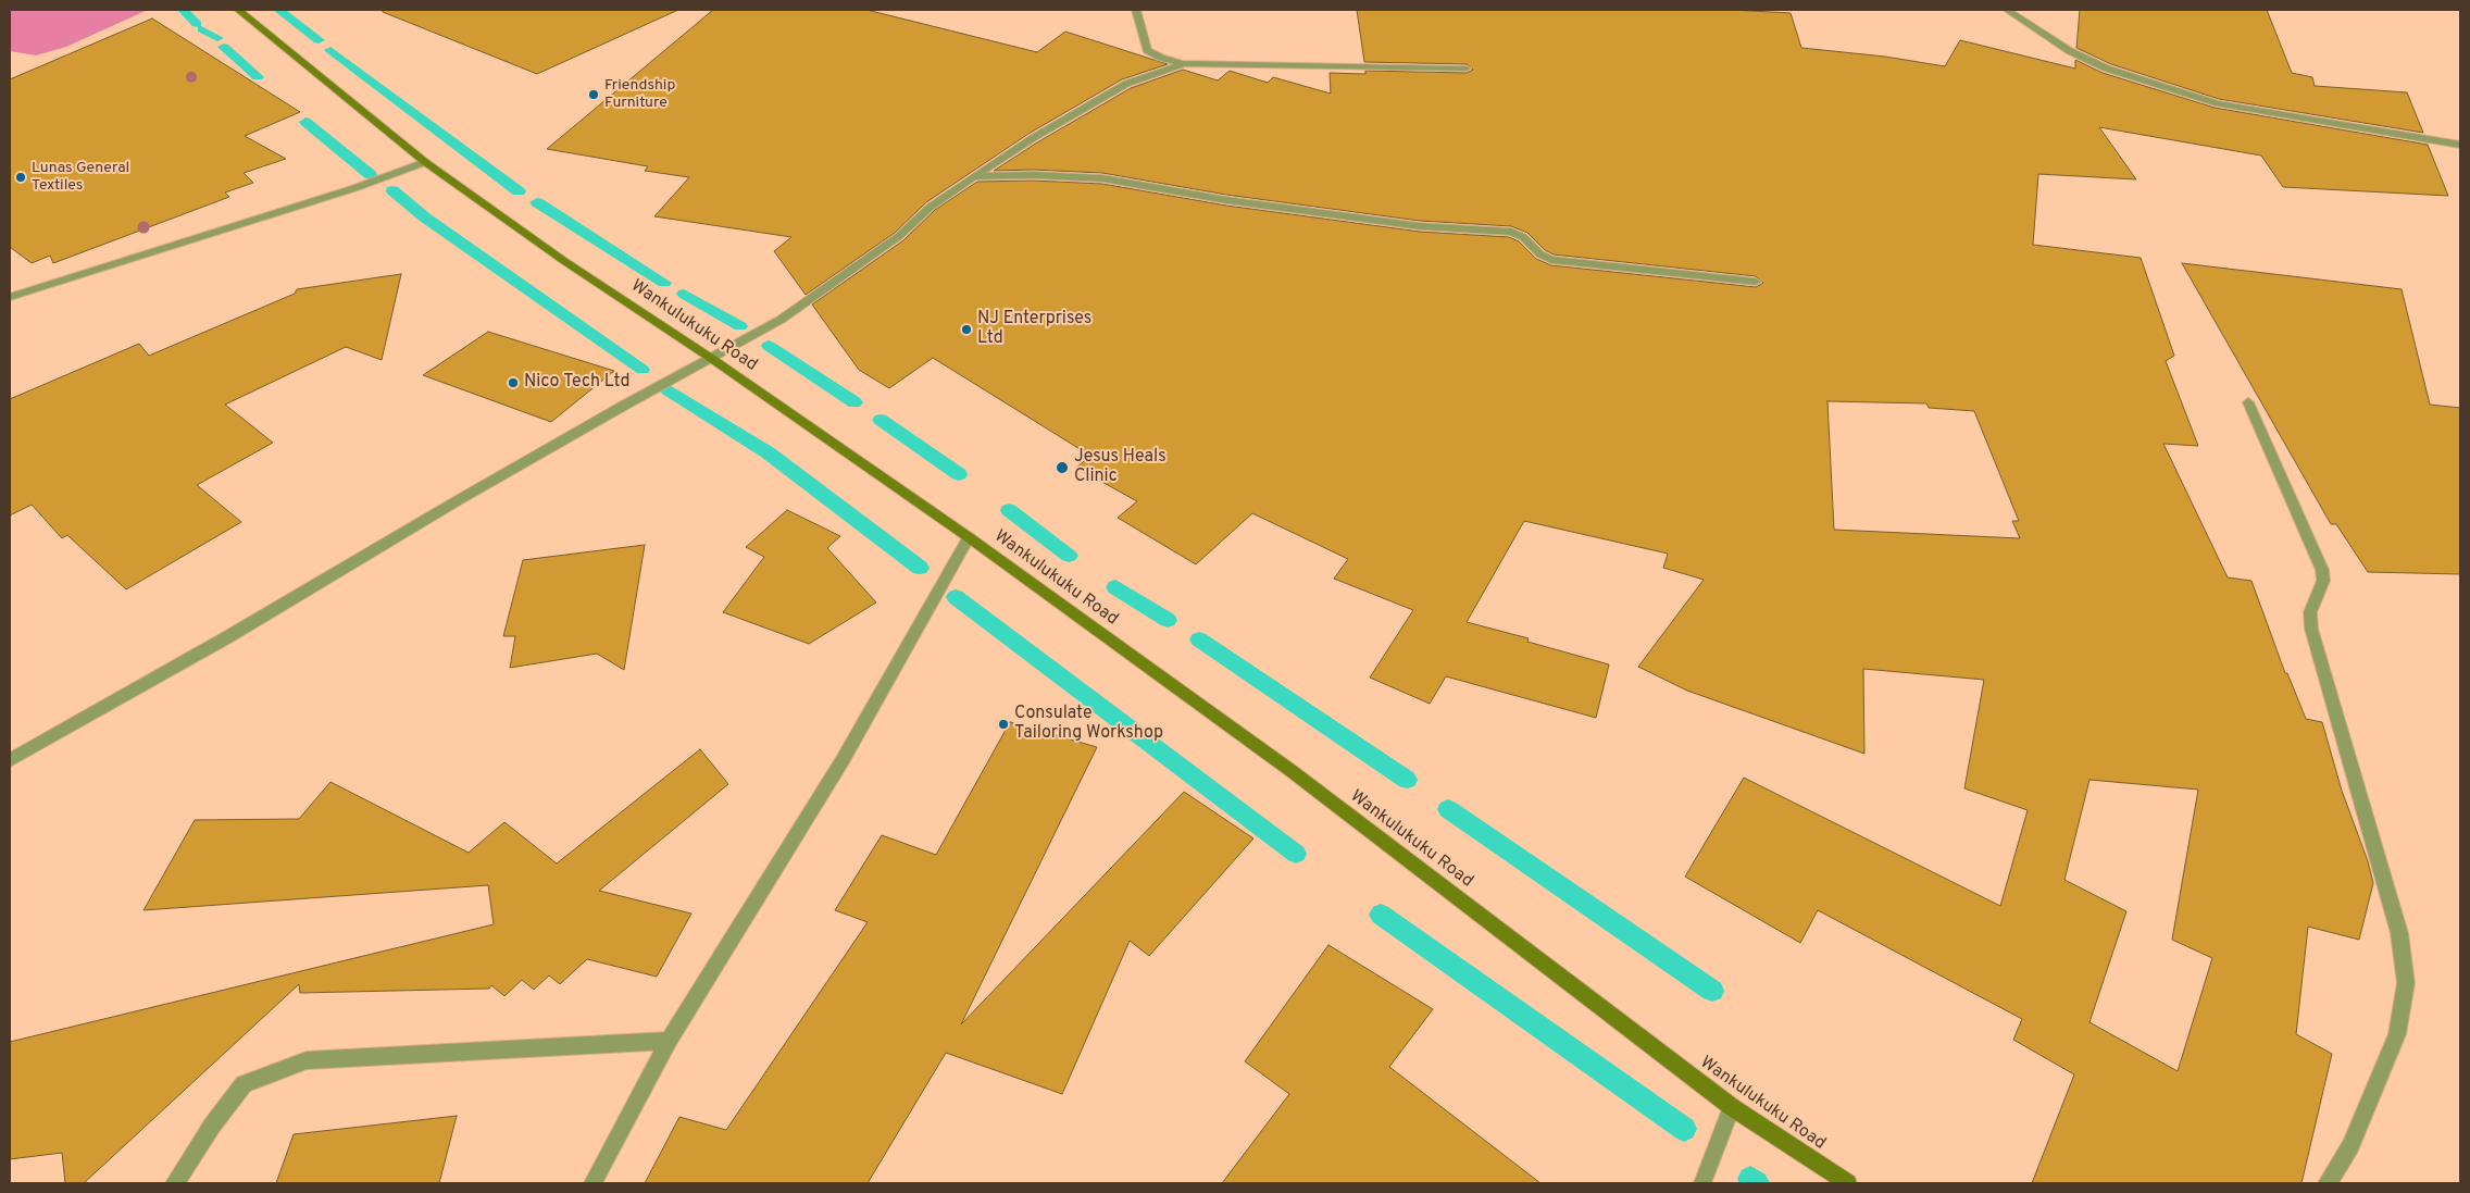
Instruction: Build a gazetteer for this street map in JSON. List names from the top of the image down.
{
  "streets": {
    "main road": ["Wankulukuku Road"]
  },
  "places": [
    "Friendship Furniture",
    "Lunas General Textiles",
    "NJ Enterprises Ltd",
    "Nico Tech Ltd",
    "Jesus Heals Clinic",
    "Consulate Tailoring Workshop"
  ]
}
